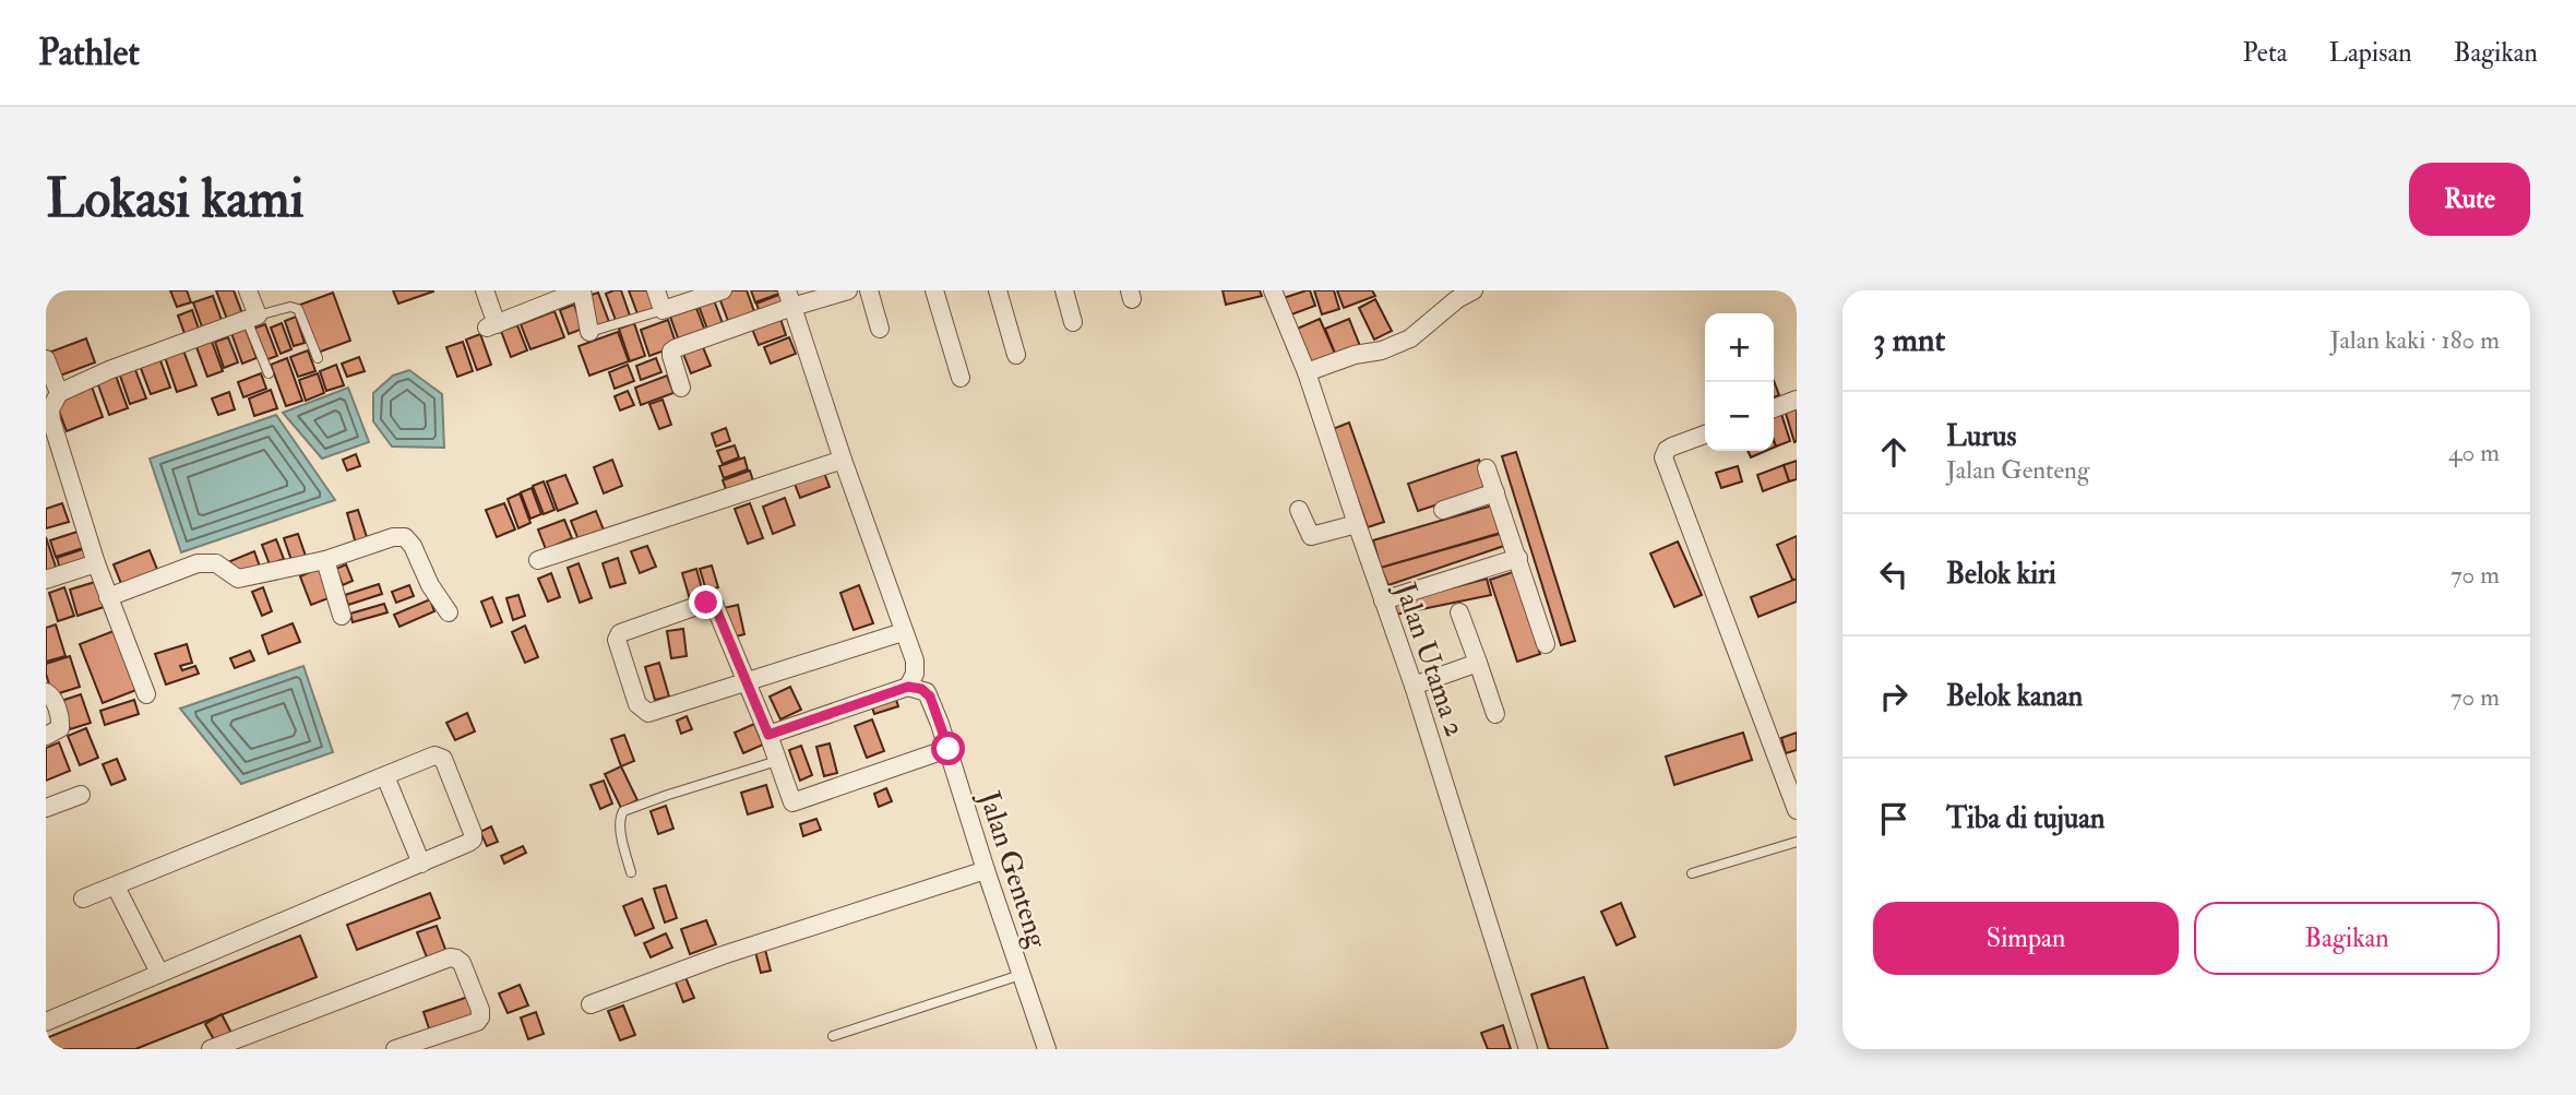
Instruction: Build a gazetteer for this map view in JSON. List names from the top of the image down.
{
  "streets": {
    "street": ["Jalan Utama 2", "Jalan Genteng"]
  },
  "page": {
    "header": "Pathlet",
    "nav": ["Peta", "Lapisan", "Bagikan"],
    "buttons": [
      "Rute",
      ["Simpan", "Bagikan"]
    ],
    "title": "Lokasi kami",
    "heading": ["3 mnt", "Jalan kaki · 180 m"],
    "map_buttons": ["+", "−"],
    "list": [
      ["Lurus", "Jalan Genteng", "40 m"],
      ["Belok kiri", "70 m"],
      ["Belok kanan", "70 m"],
      "Tiba di tujuan"
    ]
  }
}
